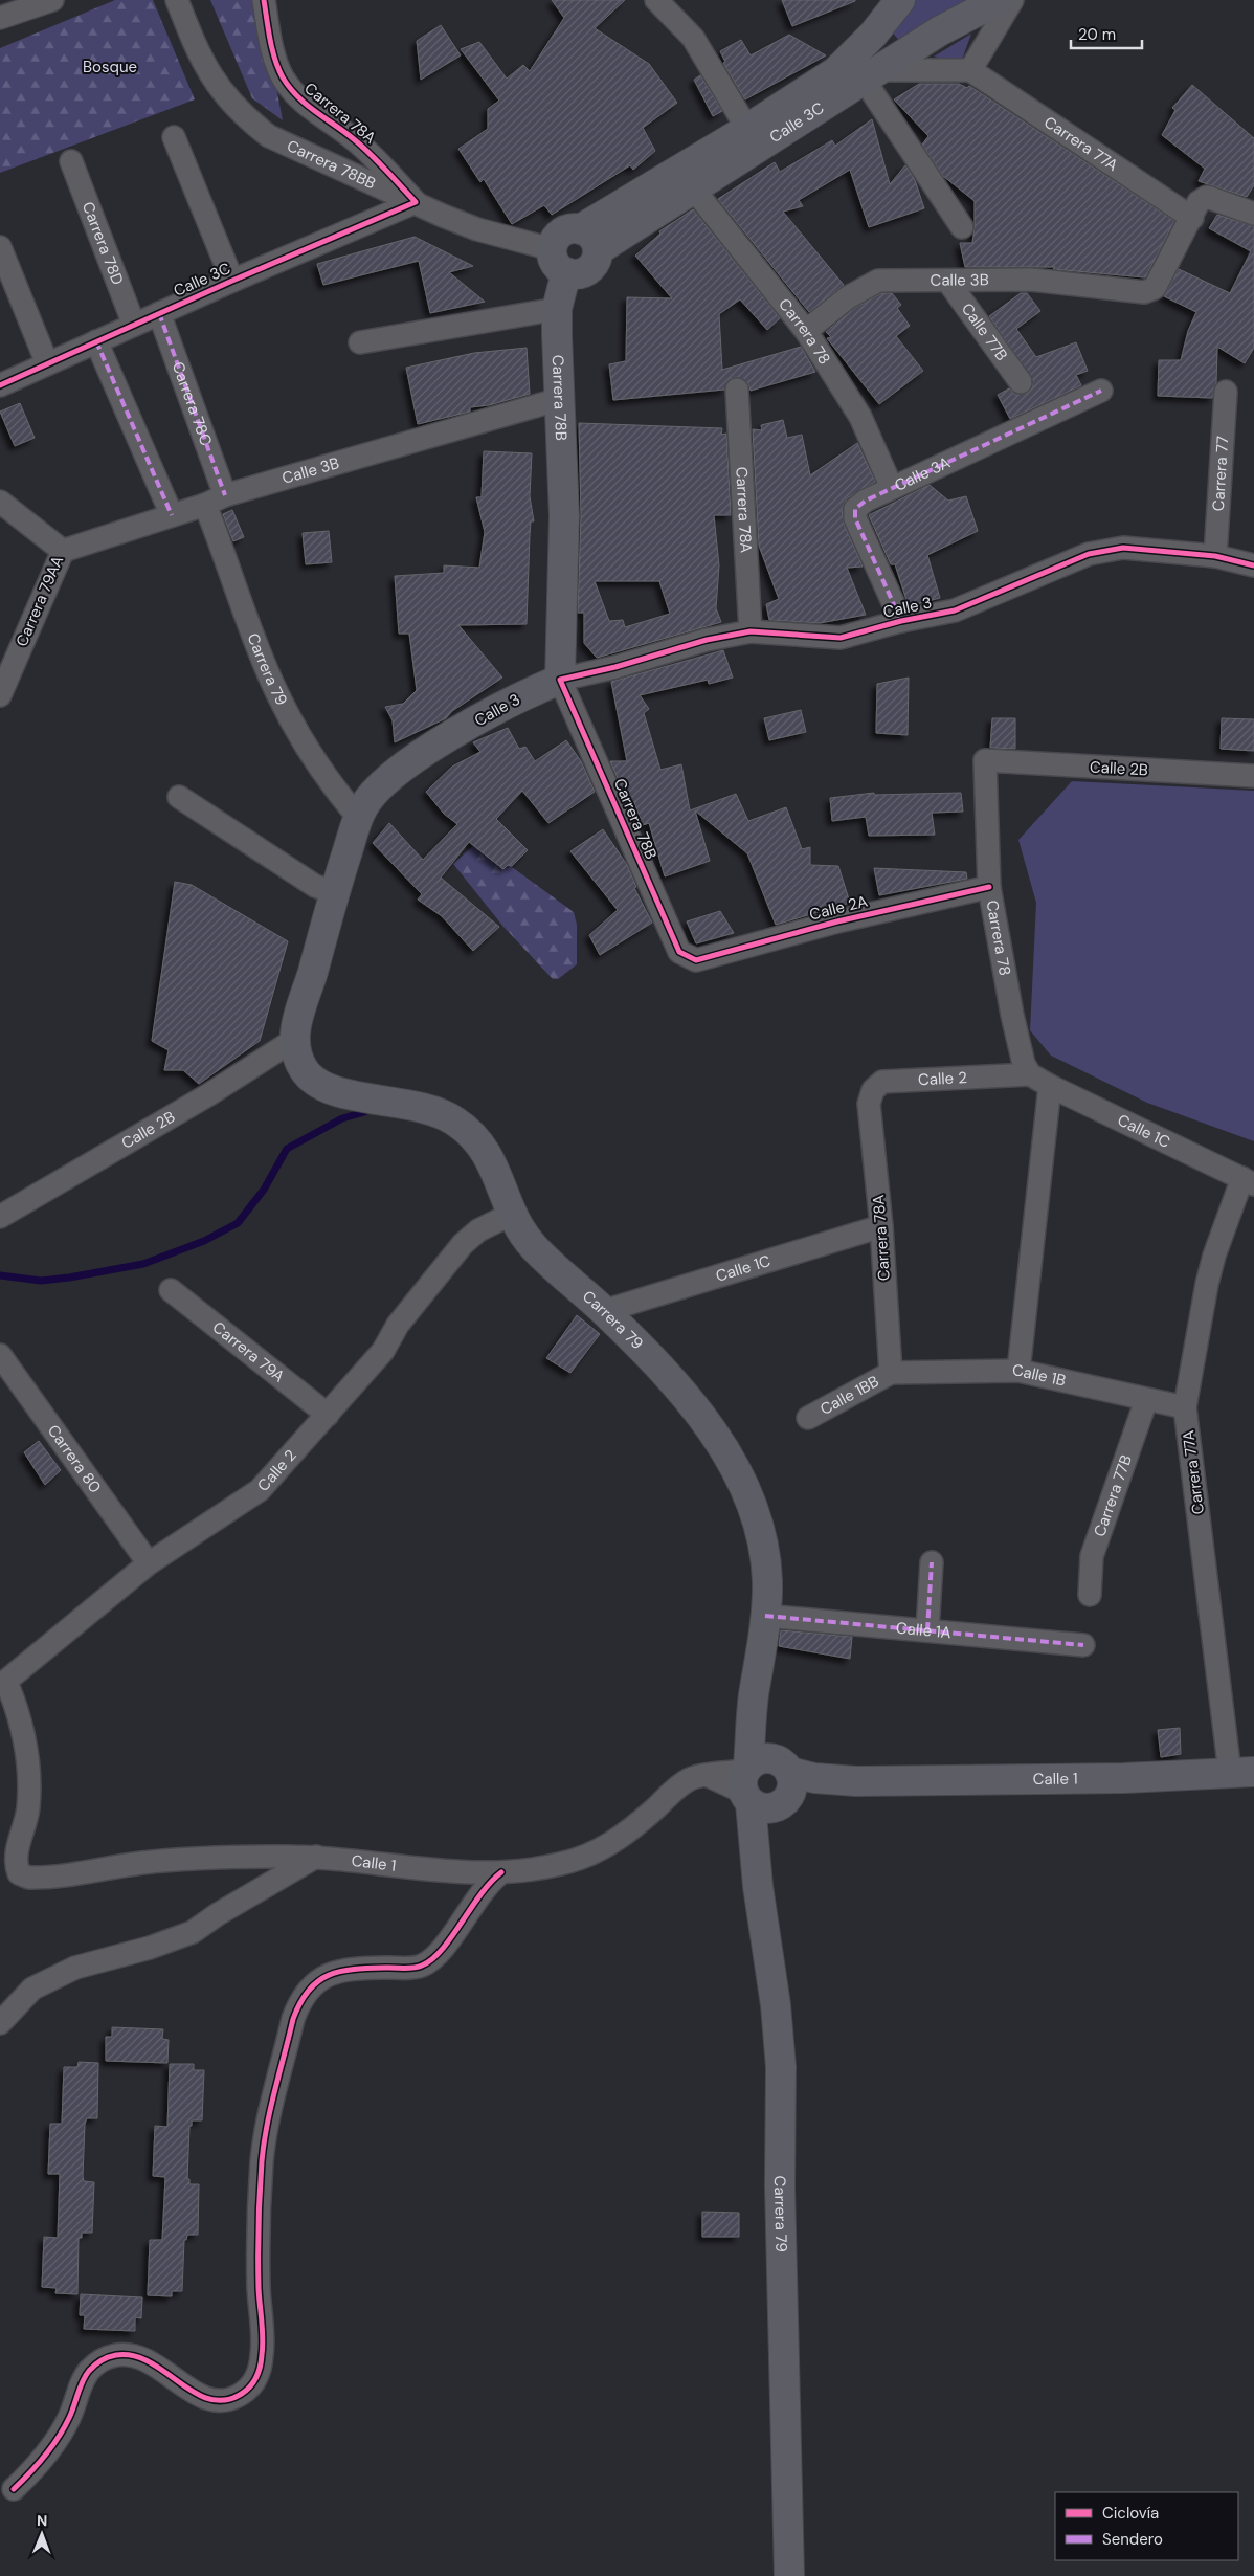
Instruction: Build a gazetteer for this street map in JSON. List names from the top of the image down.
{
  "streets": {
    "main road": [
      "Calle 3C",
      "Carrera 78B",
      "Calle 3",
      "Carrera 79",
      "Calle 1"
    ],
    "street": [
      "Carrera 78A",
      "Carrera 77A",
      "Carrera 78BB",
      "Carrera 78D",
      "Calle 3B",
      "Carrera 78",
      "Calle 77B",
      "Carrera 78C",
      "Carrera 77",
      "Calle 3A",
      "Carrera 79AA",
      "Calle 2B",
      "Calle 2A",
      "Calle 2",
      "Calle 1C",
      "Carrera 79A",
      "Calle 1B",
      "Calle 1BB",
      "Carrera 80",
      "Carrera 77B",
      "Calle 1A"
    ]
  },
  "crossings": [
    ["Carrera 78A", "Calle 3C"],
    ["Carrera 78A", "Carrera 78BB"],
    ["Carrera 78A", "Calle 3"],
    ["Carrera 78A", "Calle 2"],
    ["Carrera 78A", "Calle 1C"],
    ["Carrera 78A", "Calle 1B"],
    ["Carrera 78A", "Calle 1BB"],
    ["Calle 3C", "Carrera 78BB"],
    ["Calle 3C", "Carrera 78D"],
    ["Calle 3C", "Carrera 78"],
    ["Calle 3C", "Carrera 78B"],
    ["Calle 3C", "Carrera 78C"],
    ["Carrera 77A", "Calle 3B"],
    ["Carrera 77A", "Calle 1C"],
    ["Carrera 77A", "Calle 1B"],
    ["Carrera 77A", "Calle 1"],
    ["Carrera 78BB", "Carrera 78B"],
    ["Calle 3B", "Carrera 78"],
    ["Calle 3B", "Calle 77B"],
    ["Calle 3B", "Carrera 78B"],
    ["Calle 3B", "Carrera 78C"],
    ["Calle 3B", "Carrera 79AA"],
    ["Calle 3B", "Carrera 79"],
    ["Carrera 78", "Calle 3A"],
    ["Carrera 78", "Calle 2B"],
    ["Carrera 78", "Calle 2A"],
    ["Carrera 78", "Calle 2"],
    ["Carrera 78", "Calle 1C"],
    ["Carrera 78B", "Calle 3"],
    ["Carrera 78B", "Calle 2A"],
    ["Carrera 77", "Calle 3"],
    ["Calle 3A", "Calle 3"],
    ["Calle 3", "Carrera 79"],
    ["Calle 3", "Calle 2B"],
    ["Carrera 79", "Calle 2B"],
    ["Carrera 79", "Calle 2"],
    ["Carrera 79", "Calle 1C"],
    ["Carrera 79", "Calle 1A"],
    ["Carrera 79", "Calle 1"],
    ["Calle 2", "Calle 1C"],
    ["Calle 2", "Carrera 79A"],
    ["Calle 2", "Carrera 80"],
    ["Calle 2", "Calle 1"],
    ["Calle 1B", "Calle 1BB"],
    ["Calle 1B", "Carrera 77B"]
  ],
  "parks": ["Bosque"],
  "legend": ["Ciclovía", "Sendero"],
  "scale_bar": "20 m",
  "north": "top"
}
